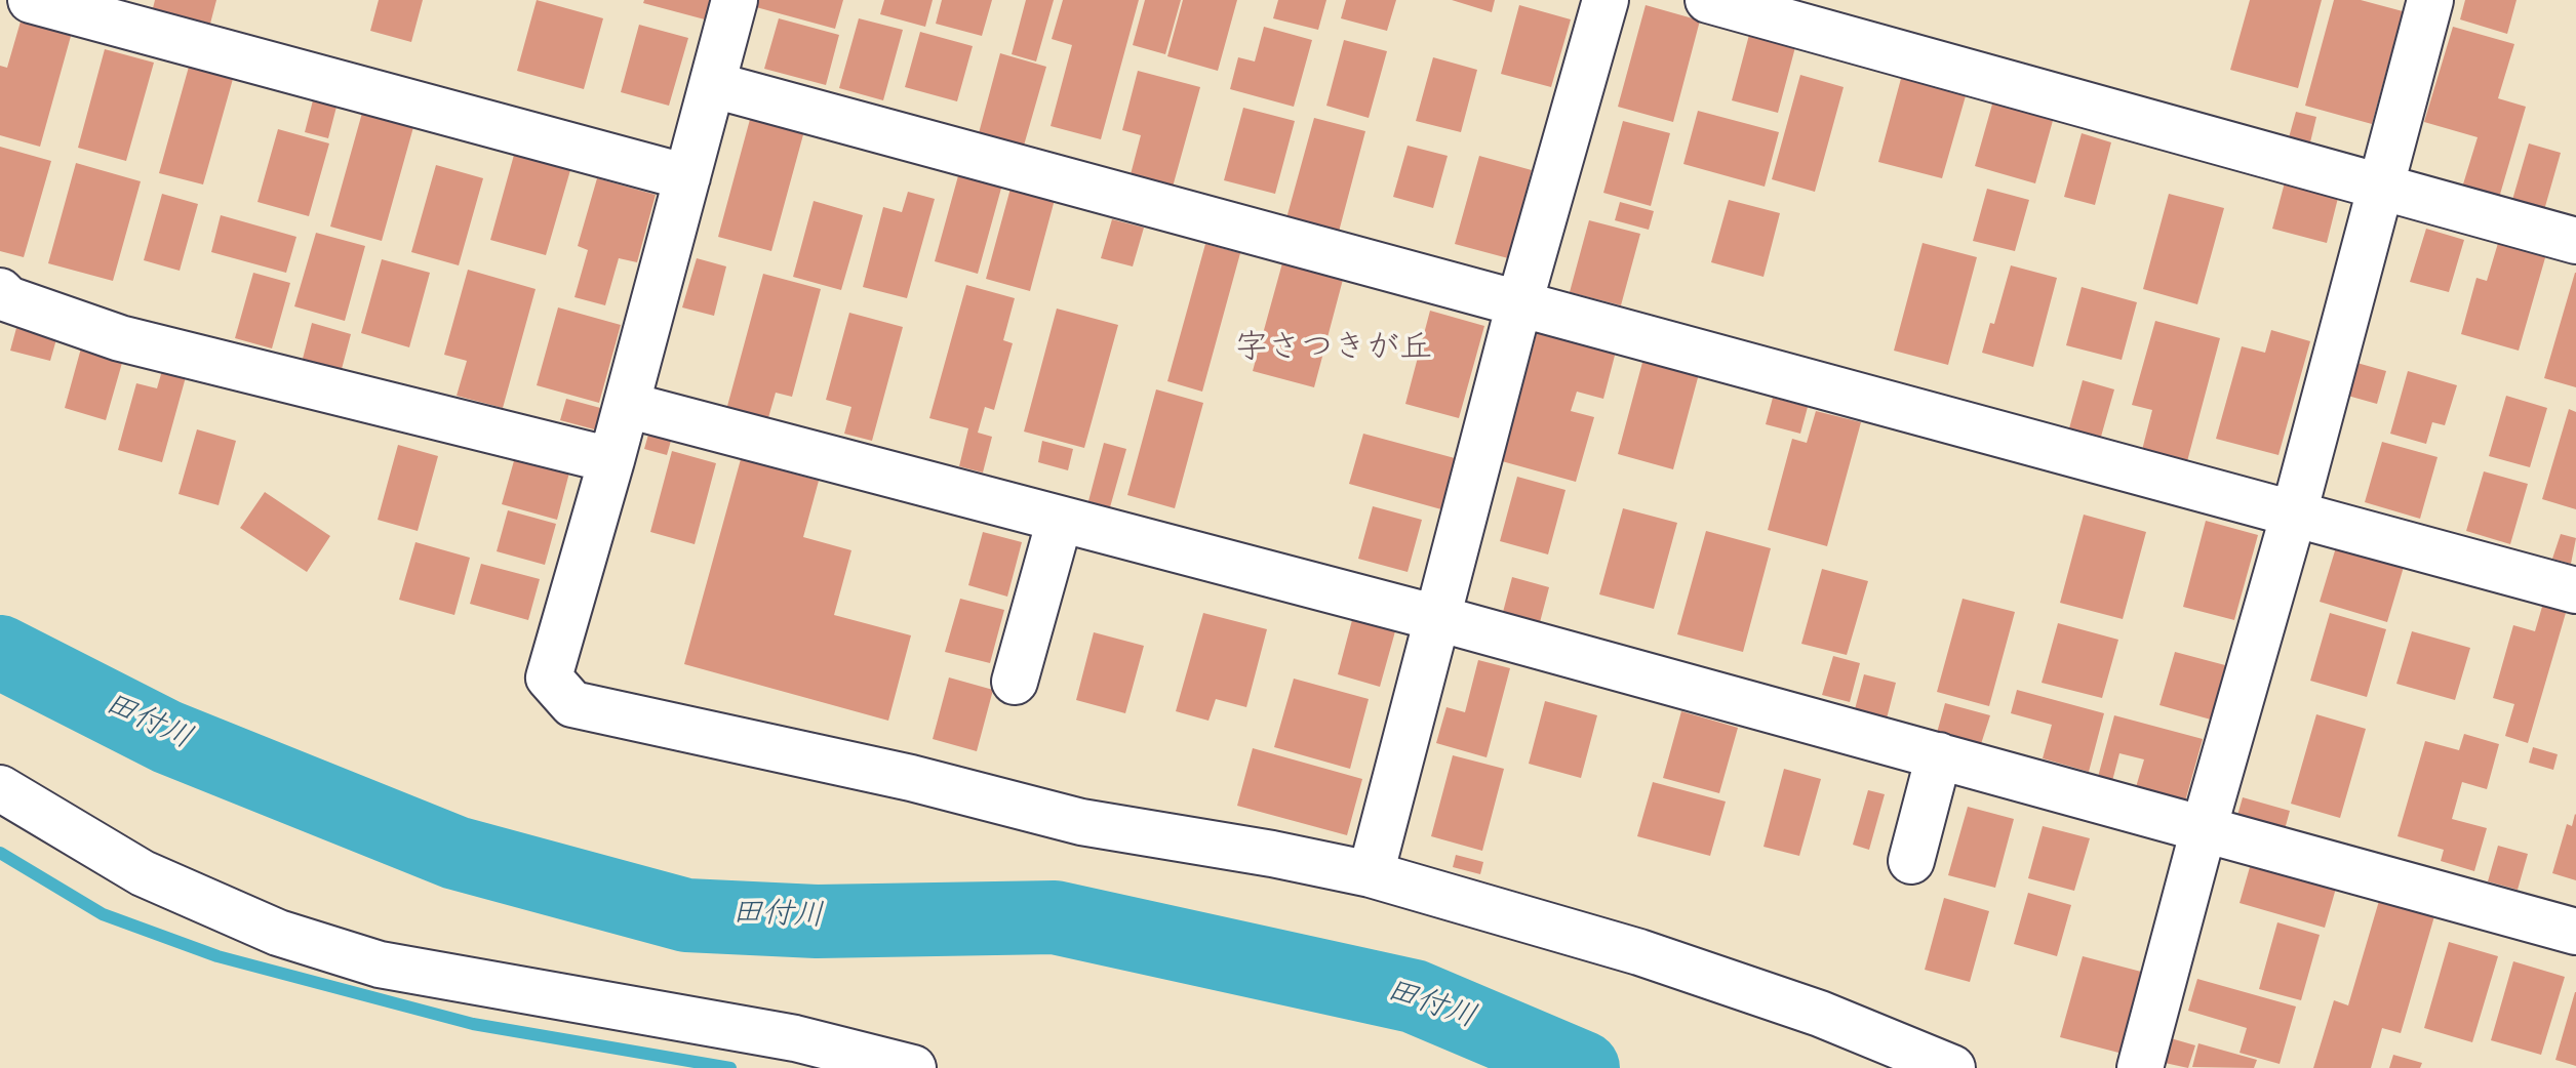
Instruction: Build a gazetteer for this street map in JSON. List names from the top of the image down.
{
  "districts": ["字さつきが丘"],
  "water": ["田付川"]
}
